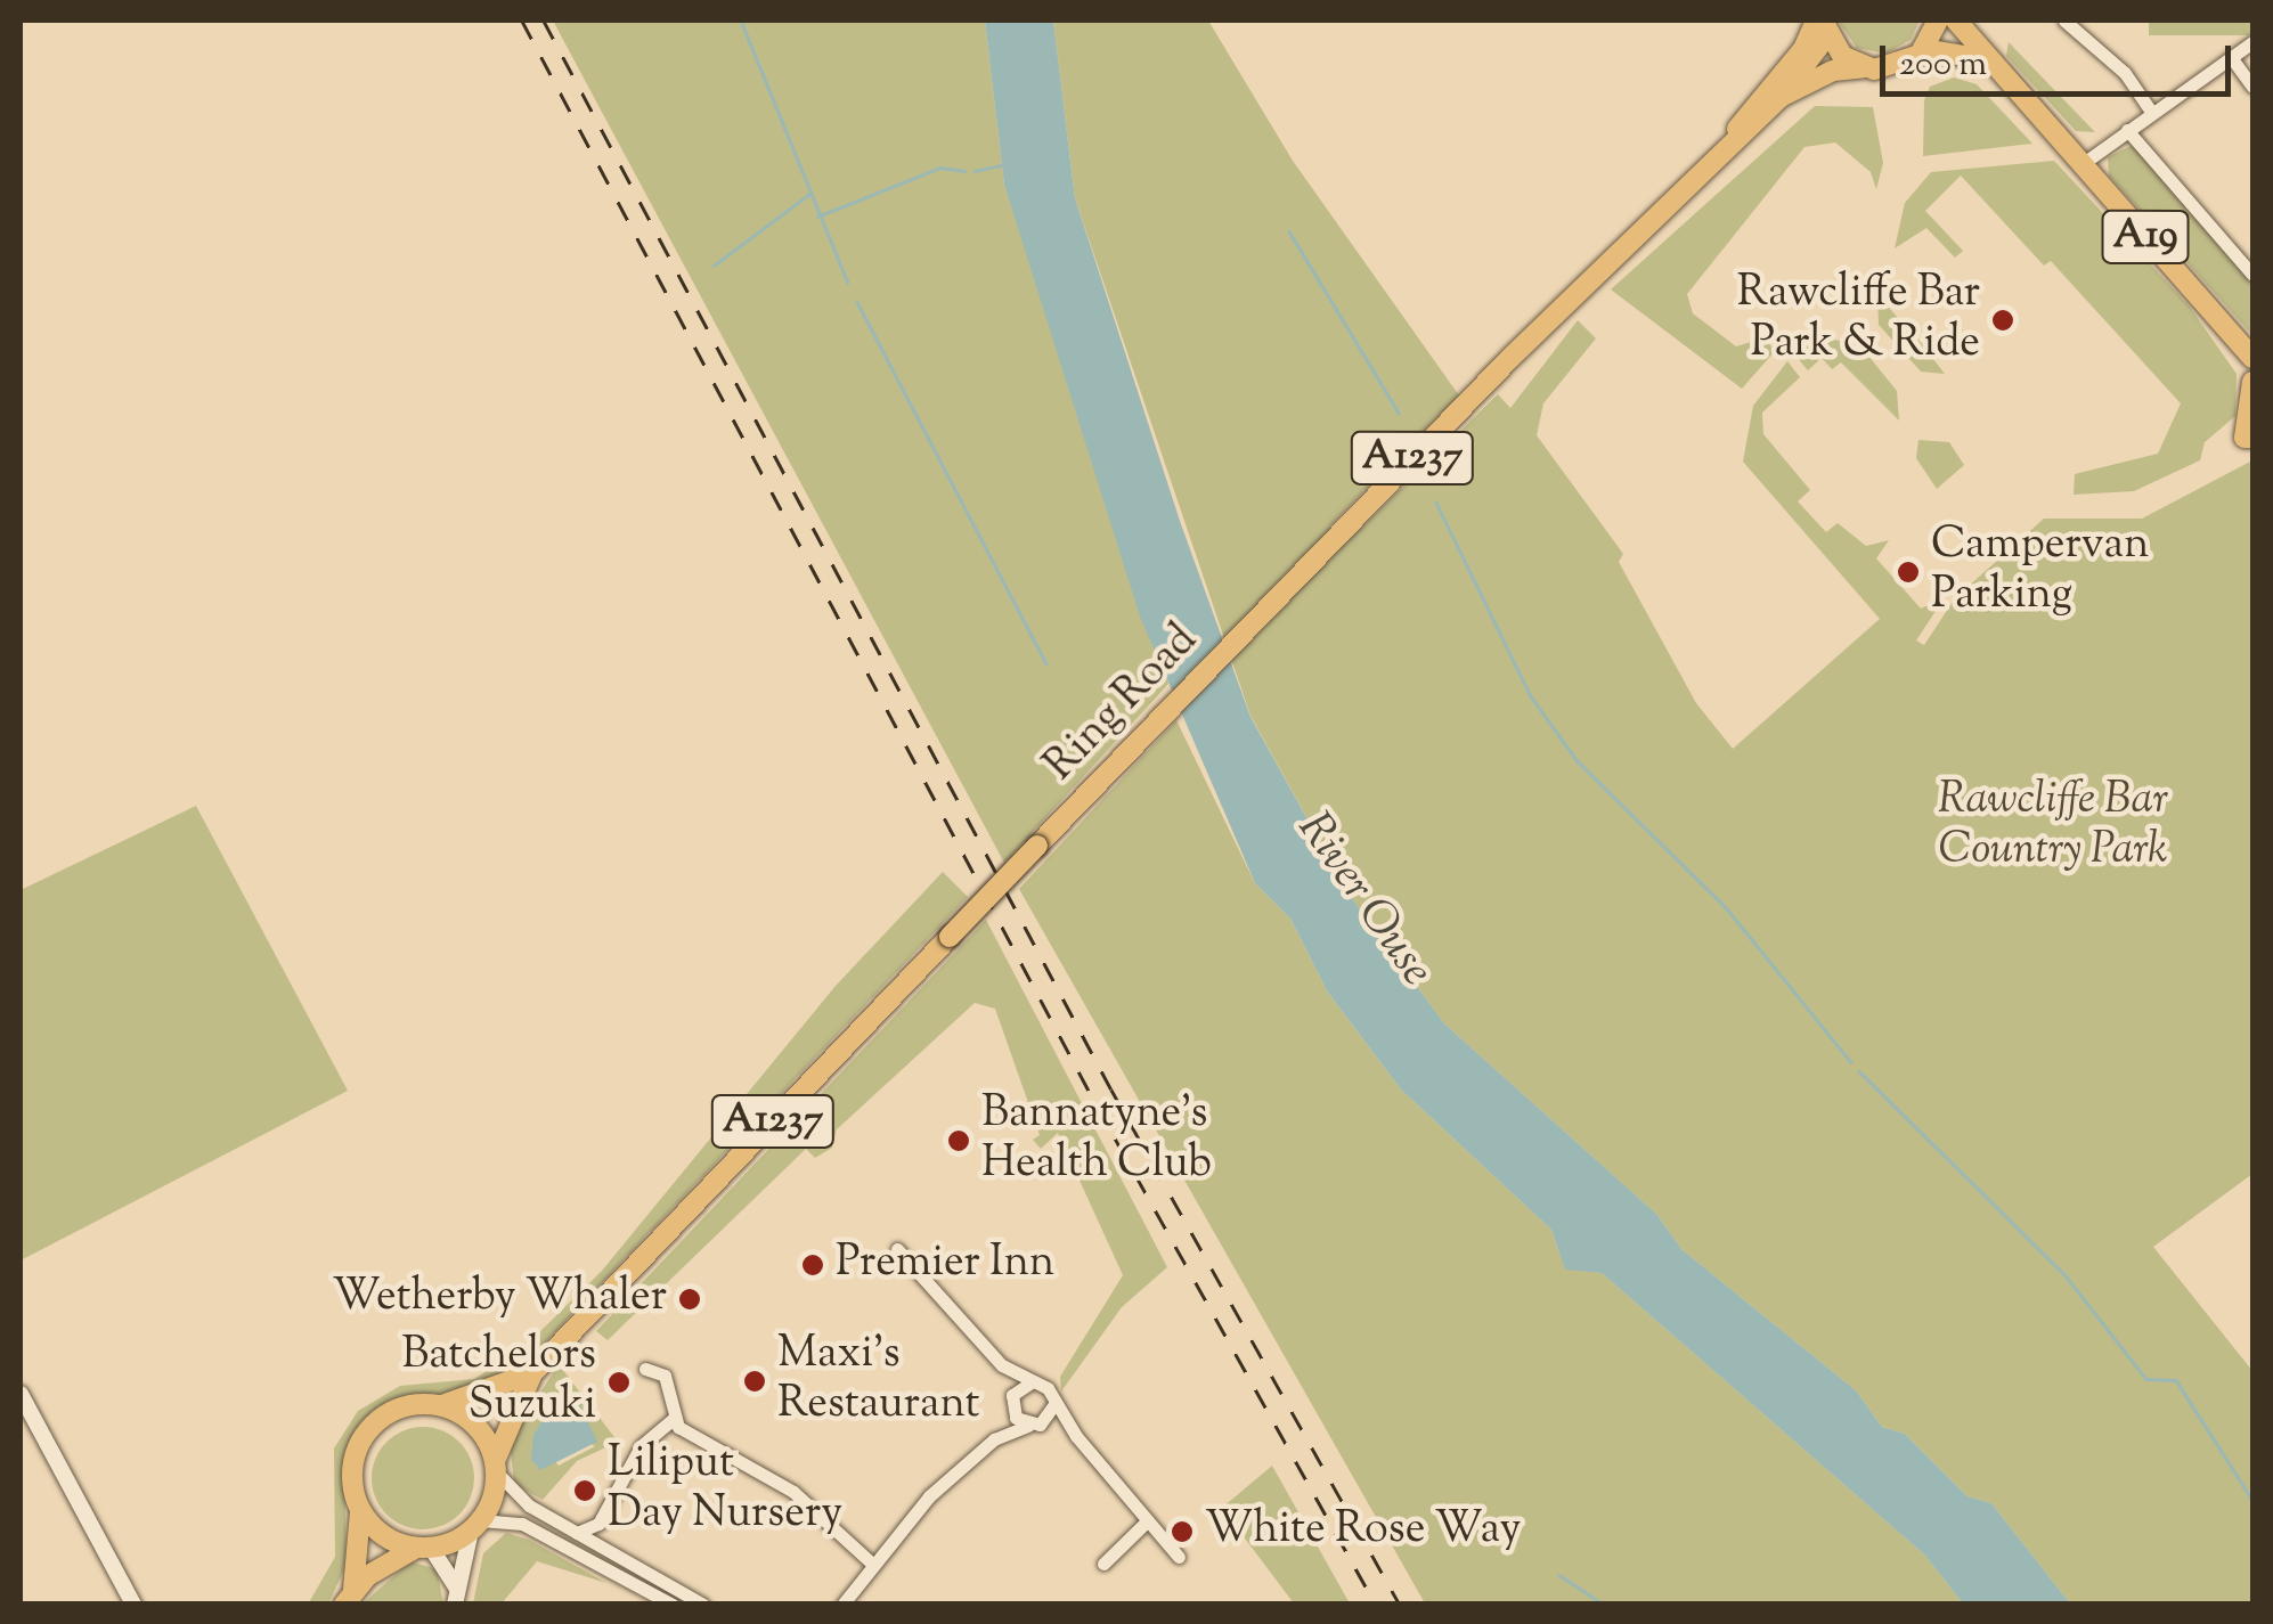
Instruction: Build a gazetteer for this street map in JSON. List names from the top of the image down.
{
  "streets": {
    "main road": ["A19", "A1237", "Ring Road"]
  },
  "crossings": [
    ["A1237", "Ring Road"]
  ],
  "water": ["River Ouse"],
  "parks": ["Rawcliffe Bar Country Park"],
  "places": [
    "Rawcliffe Bar Park & Ride",
    "Campervan Parking",
    "Bannatyne's Health Club",
    "Premier Inn",
    "Wetherby Whaler",
    "Maxi's Restaurant",
    "Batchelors Suzuki",
    "Liliput Day Nursery",
    "White Rose Way"
  ],
  "scale_bar": "200 m"
}
